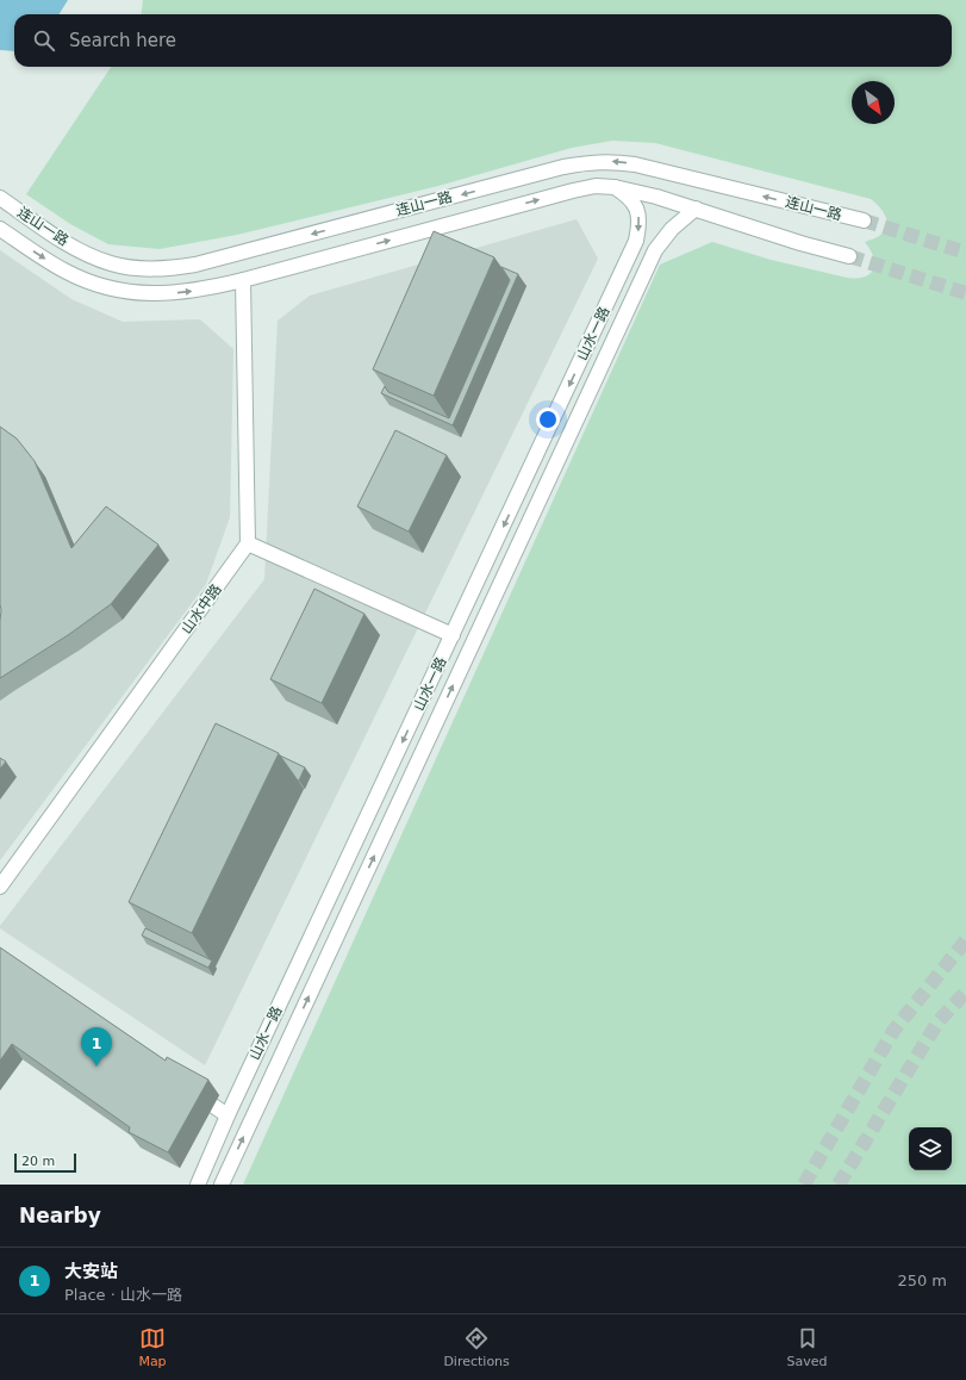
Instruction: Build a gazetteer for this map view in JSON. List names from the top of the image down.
{
  "streets": {
    "street": ["连山一路", "山水一路", "山水中路"]
  },
  "crossings": [
    ["连山一路", "山水一路"]
  ],
  "scale_bar": "20 m",
  "north": "bottom right",
  "page": {
    "search": "Search here",
    "pins": "1",
    "scale": "20 m",
    "heading": "Nearby",
    "list": [
      {
        "mark": "1",
        "name": "大安站",
        "note": "Place · 山水一路",
        "value": "250 m"
      }
    ],
    "nav": ["Map", "Directions", "Saved"]
  }
}
